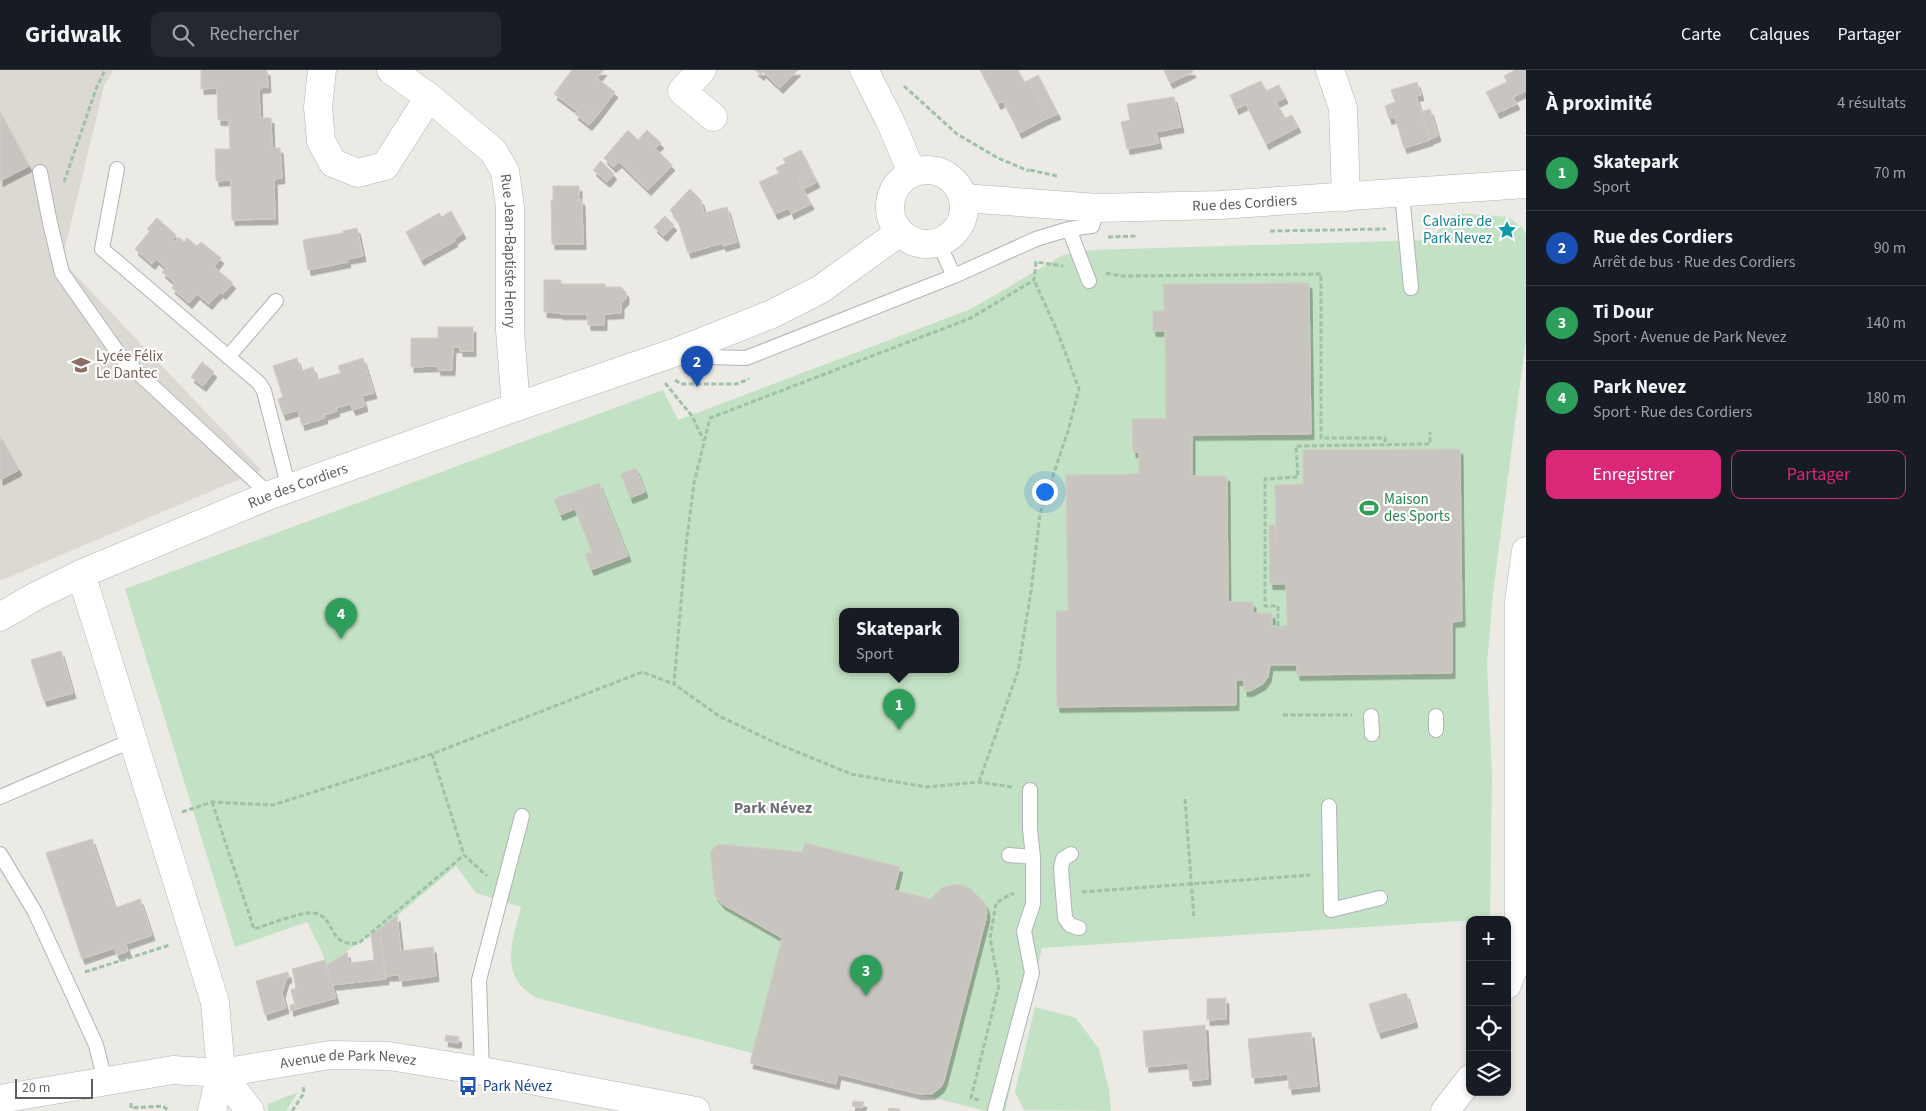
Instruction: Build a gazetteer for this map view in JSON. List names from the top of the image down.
{
  "streets": {
    "street": ["Rue des Cordiers", "Rue Jean-Baptiste Henry", "Avenue de Park Nevez"]
  },
  "crossings": [
    ["Rue des Cordiers", "Rue Jean-Baptiste Henry"]
  ],
  "districts": ["Park Névez"],
  "places": {
    "place": ["Calvaire de Park Nevez"],
    "school or university": ["Lycée Félix Le Dantec"],
    "sports": ["Maison des Sports"],
    "bus stop": ["Park Névez"]
  },
  "scale_bar": "20 m",
  "page": {
    "header": "Gridwalk",
    "search": "Rechercher",
    "nav": ["Carte", "Calques", "Partager"],
    "heading": ["À proximité", "4 résultats"],
    "list": [
      {
        "mark": "1",
        "name": "Skatepark",
        "note": "Sport",
        "value": "70 m"
      },
      {
        "mark": "2",
        "name": "Rue des Cordiers",
        "note": "Arrêt de bus · Rue des Cordiers",
        "value": "90 m"
      },
      {
        "mark": "3",
        "name": "Ti Dour",
        "note": "Sport · Avenue de Park Nevez",
        "value": "140 m"
      },
      {
        "mark": "4",
        "name": "Park Nevez",
        "note": "Sport · Rue des Cordiers",
        "value": "180 m"
      }
    ],
    "pins": [
      "2",
      "4",
      "1",
      "3"
    ],
    "buttons": ["Enregistrer", "Partager"],
    "popup": ["Skatepark", "Sport"],
    "map_buttons": ["+", "−"],
    "scale": "20 m"
  }
}
